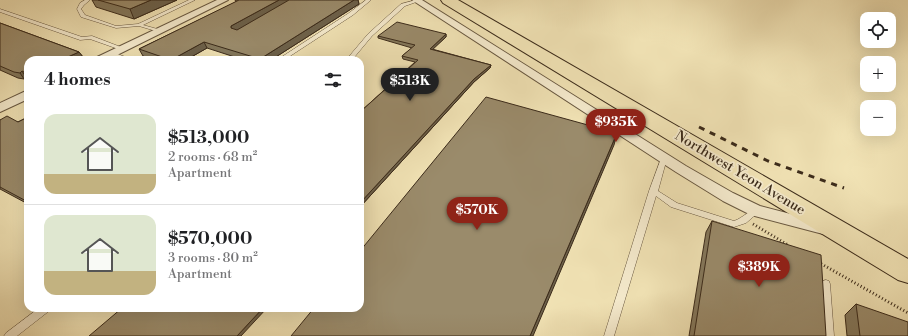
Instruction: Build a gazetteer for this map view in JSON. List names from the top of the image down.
{
  "streets": {
    "highway": ["Northwest Yeon Avenue"]
  },
  "page": {
    "map_buttons": ["+", "−"],
    "heading": "4 homes",
    "price": [
      "$513K",
      "$935K",
      "$570K",
      "$389K"
    ],
    "list": [
      {
        "name": "$513,000",
        "note": "2 rooms · 68 m² · Apartment"
      },
      {
        "name": "$570,000",
        "note": "3 rooms · 80 m² · Apartment"
      }
    ]
  }
}
